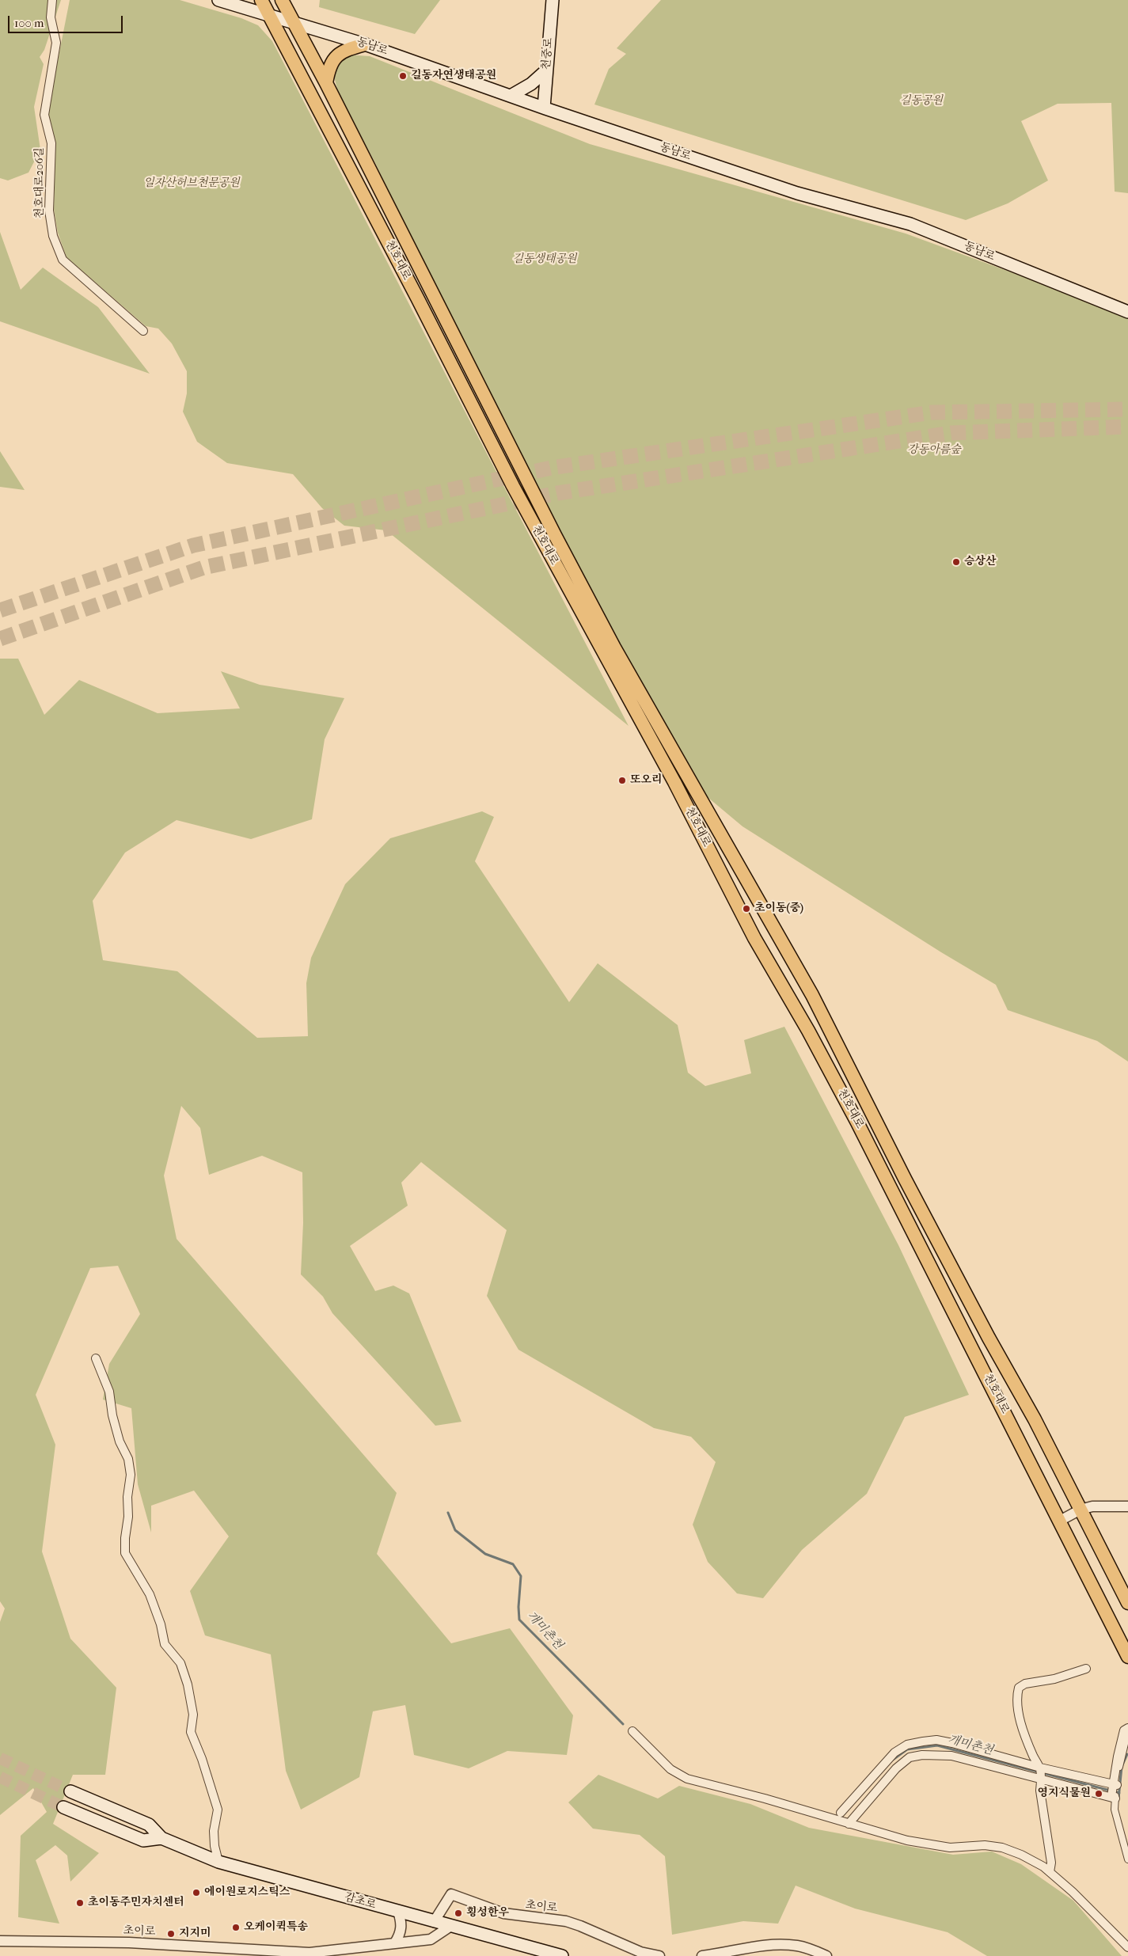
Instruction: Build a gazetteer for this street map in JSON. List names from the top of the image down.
{
  "streets": {
    "main road": [
      "동남로",
      "천중로",
      "천호대로",
      "감초로"
    ],
    "street": ["천호대로206길", "초이로"]
  },
  "crossings": [
    ["동남로", "천중로"],
    ["동남로", "천호대로"],
    ["감초로", "초이로"]
  ],
  "water": ["개미촌천"],
  "parks": [
    "길동공원",
    "일자산허브천문공원",
    "길동생태공원",
    "강동아름숲"
  ],
  "places": [
    "길동자연생태공원",
    "승상산",
    "또오리",
    "초이동(중)",
    "영지식물원",
    "에이원로지스틱스",
    "초이동주민자치센터",
    "횡성한우",
    "오케이퀵특송",
    "지지미"
  ],
  "scale_bar": "100 m"
}
